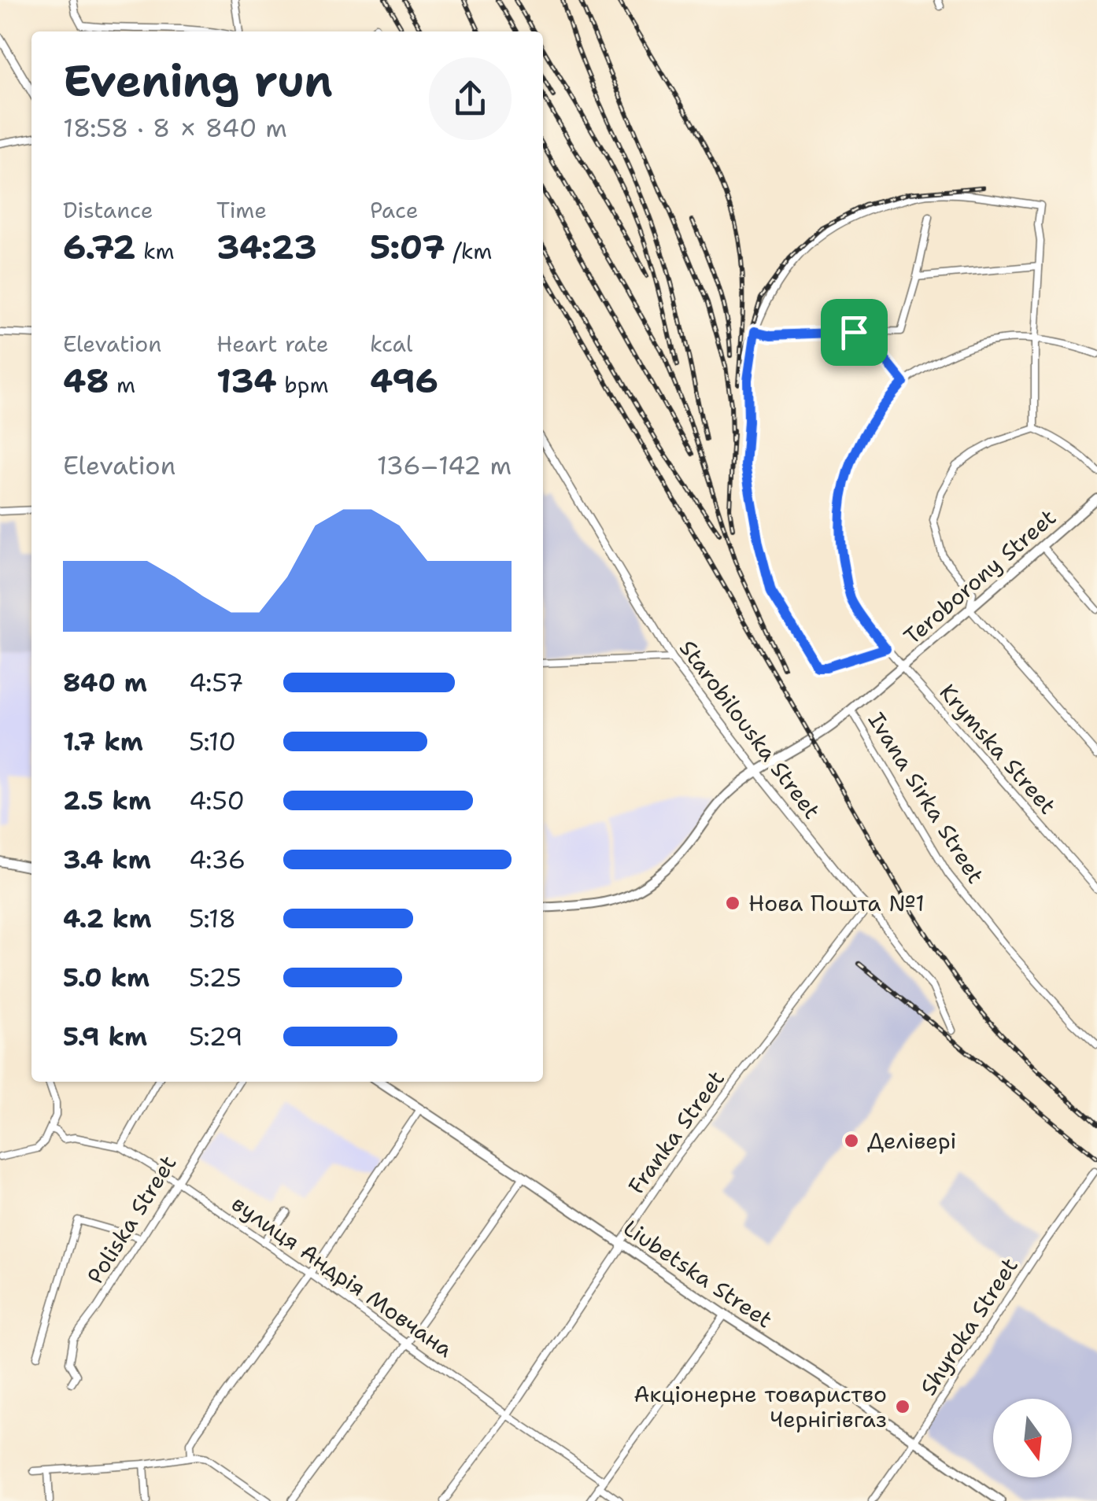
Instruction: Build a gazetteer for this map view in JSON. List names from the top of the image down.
{
  "streets": {
    "main road": ["Teroborony Street", "Liubetska Street"],
    "street": [
      "Starobilouska Street",
      "Krymska Street",
      "Ivana Sirka Street",
      "Franka Street",
      "Poliska Street",
      "вулиця Андрія Мовчана",
      "Shyroka Street"
    ]
  },
  "crossings": [
    ["Teroborony Street", "Starobilouska Street"],
    ["Teroborony Street", "Krymska Street"],
    ["Teroborony Street", "Ivana Sirka Street"],
    ["Starobilouska Street", "Franka Street"],
    ["Franka Street", "Liubetska Street"],
    ["Franka Street", "вулиця Андрія Мовчана"],
    ["Poliska Street", "вулиця Андрія Мовчана"],
    ["Liubetska Street", "Shyroka Street"]
  ],
  "places": ["Нова Пошта №1", "Делівері", "Акціонерне товариство Чернігівгаз"],
  "north": "bottom",
  "page": {
    "heading": ["Evening run", "18:58 · 8 × 840 m"],
    "stats": [
      ["Distance", "6.72 km"],
      ["Time", "34:23"],
      ["Pace", "5:07 /km"],
      ["Elevation", "48 m"],
      ["Heart rate", "134 bpm"],
      ["kcal", "496"]
    ],
    "chart": ["Elevation", "136–142 m"],
    "list": [
      {
        "name": "840 m",
        "note": "4:57"
      },
      {
        "name": "1.7 km",
        "note": "5:10"
      },
      {
        "name": "2.5 km",
        "note": "4:50"
      },
      {
        "name": "3.4 km",
        "note": "4:36"
      },
      {
        "name": "4.2 km",
        "note": "5:18"
      },
      {
        "name": "5.0 km",
        "note": "5:25"
      },
      {
        "name": "5.9 km",
        "note": "5:29"
      }
    ]
  }
}
